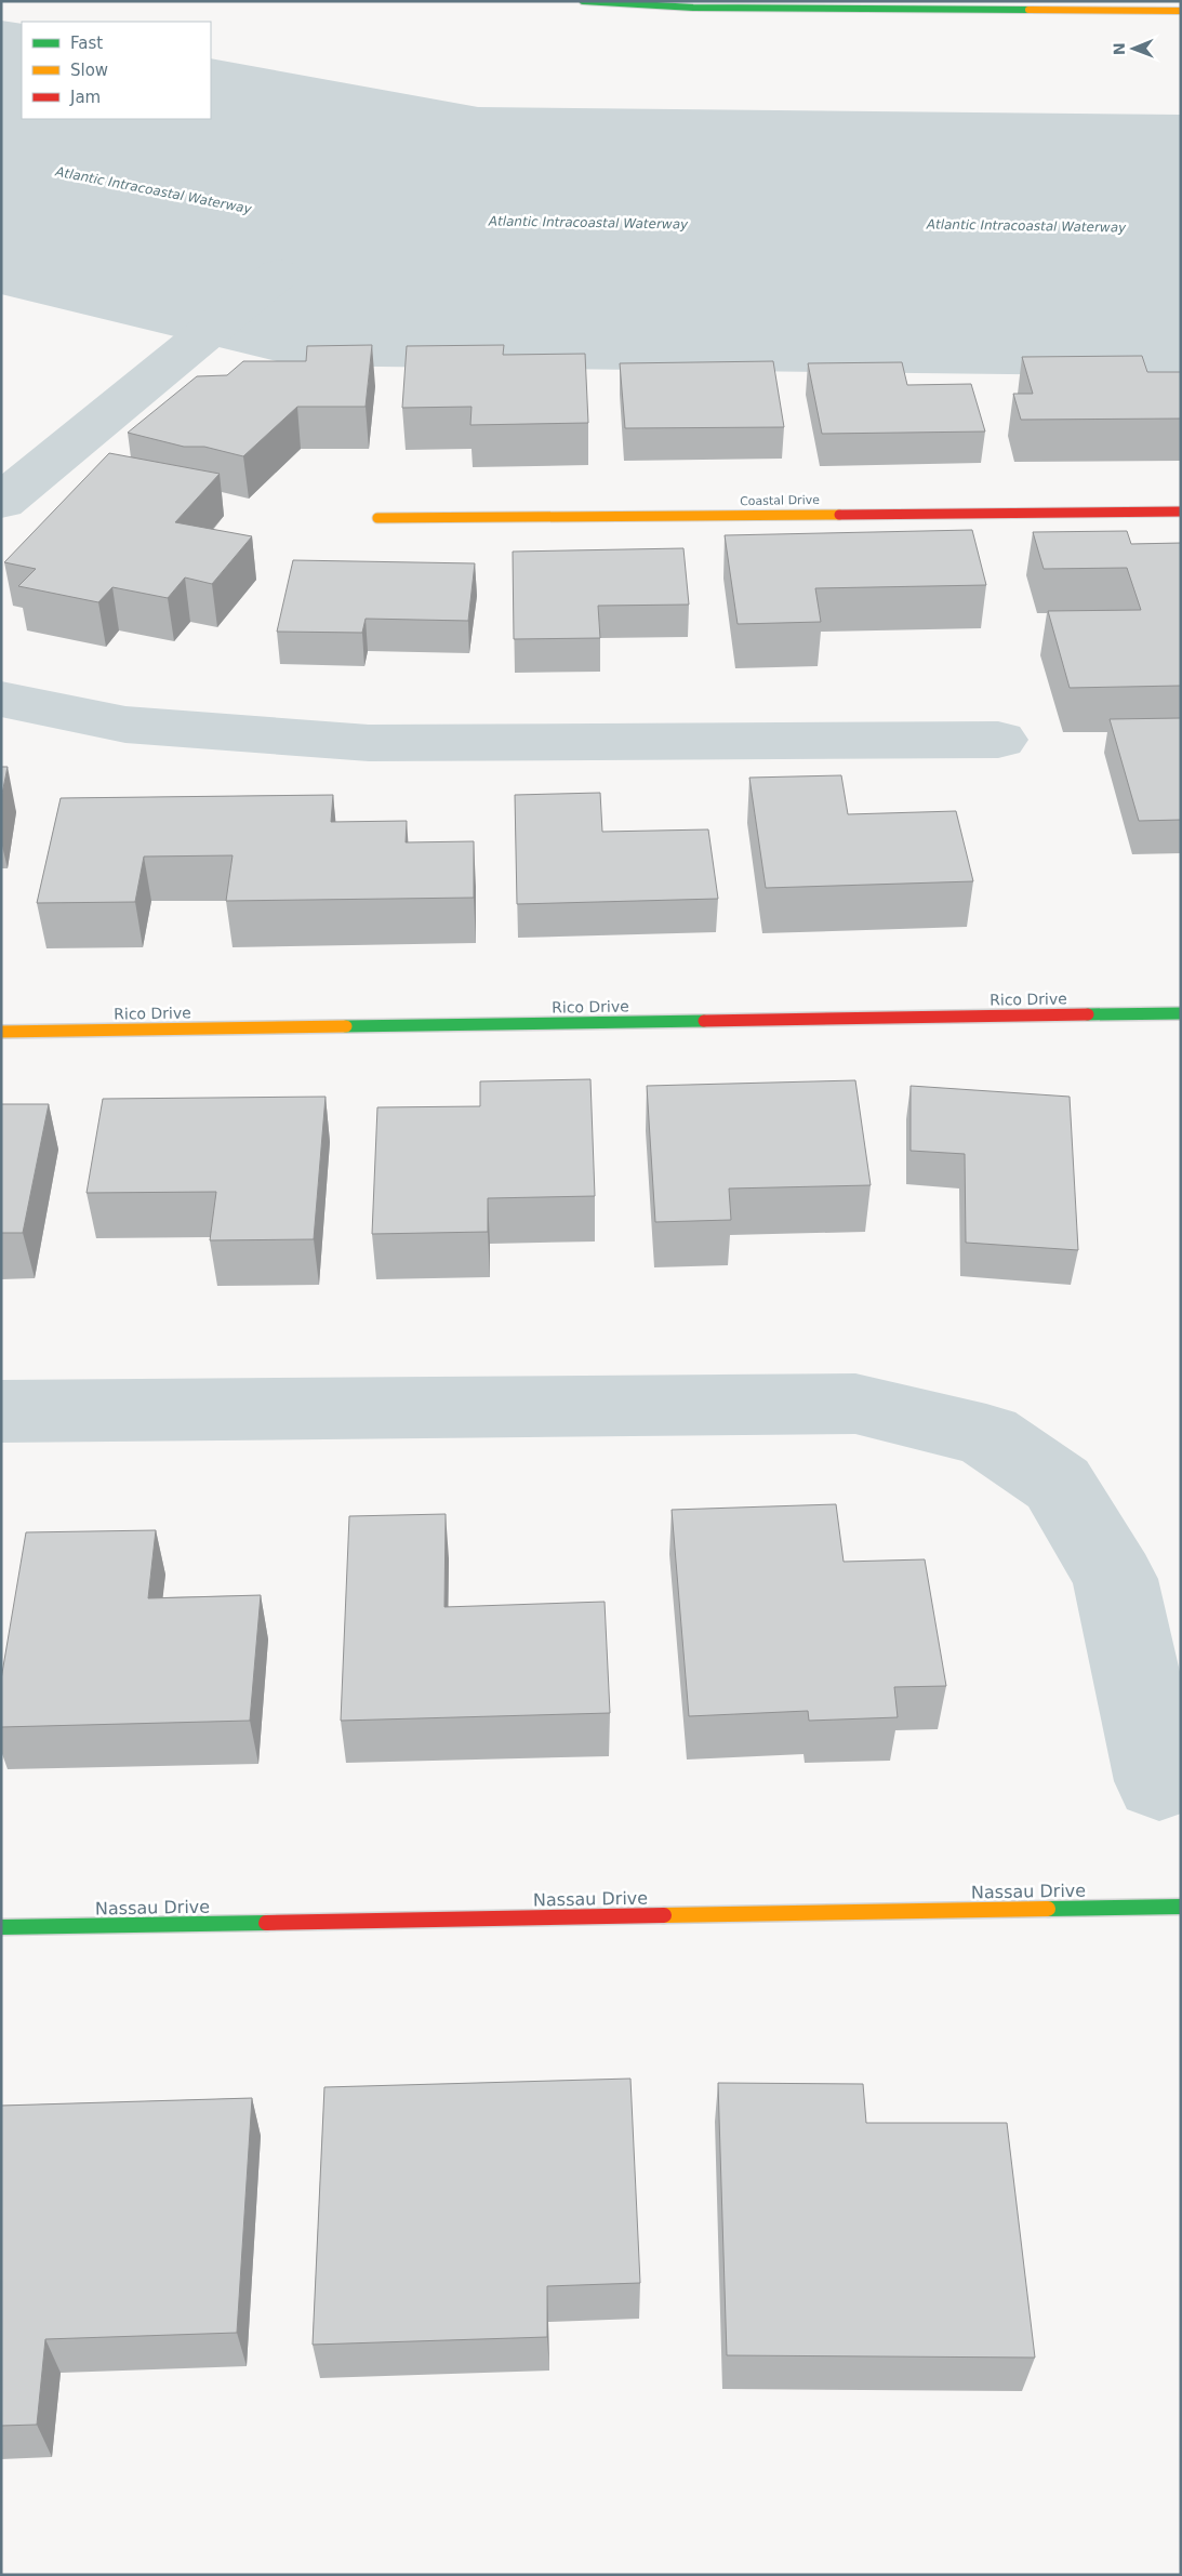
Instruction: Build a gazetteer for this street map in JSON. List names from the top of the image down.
{
  "streets": {
    "street": ["Coastal Drive", "Rico Drive", "Nassau Drive"]
  },
  "water": ["Atlantic Intracoastal Waterway"],
  "legend": ["Fast", "Slow", "Jam"],
  "north": "left"
}
